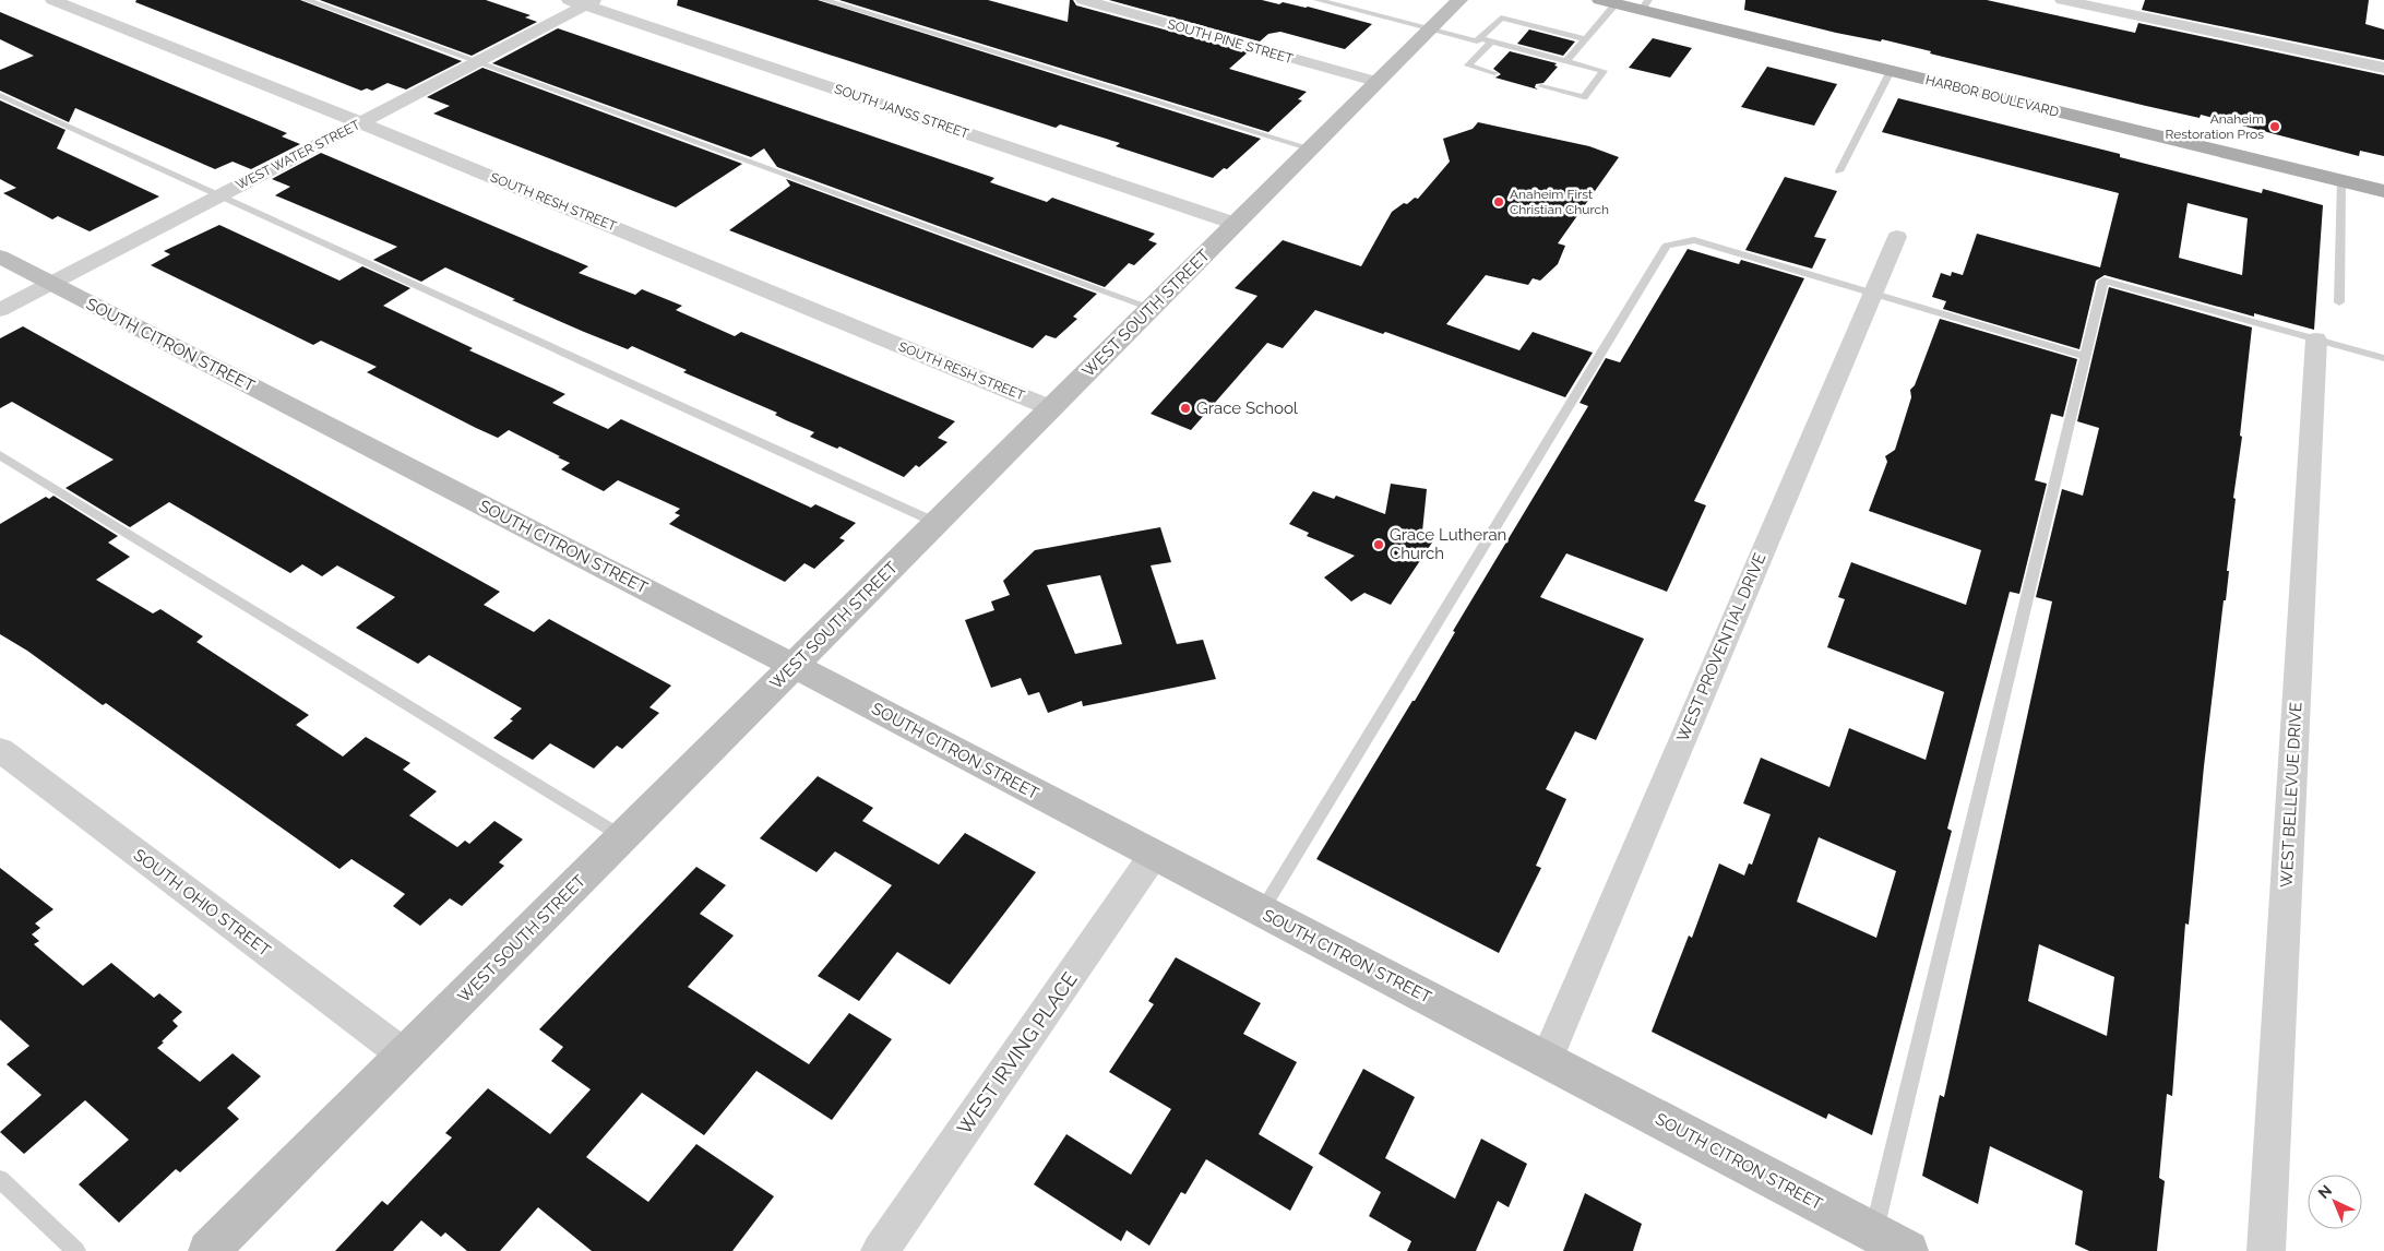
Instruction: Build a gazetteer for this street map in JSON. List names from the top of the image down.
{
  "streets": {
    "main road": ["HARBOR BOULEVARD"],
    "street": [
      "SOUTH PINE STREET",
      "SOUTH JANSS STREET",
      "WEST WATER STREET",
      "SOUTH RESH STREET",
      "WEST SOUTH STREET",
      "SOUTH CITRON STREET",
      "WEST PROVENTIAL DRIVE",
      "WEST BELLEVUE DRIVE",
      "SOUTH OHIO STREET",
      "WEST IRVING PLACE"
    ]
  },
  "crossings": [
    ["SOUTH PINE STREET", "WEST SOUTH STREET"],
    ["SOUTH JANSS STREET", "WEST WATER STREET"],
    ["SOUTH JANSS STREET", "WEST SOUTH STREET"],
    ["WEST WATER STREET", "SOUTH RESH STREET"],
    ["WEST WATER STREET", "SOUTH CITRON STREET"],
    ["SOUTH RESH STREET", "WEST SOUTH STREET"],
    ["WEST SOUTH STREET", "SOUTH CITRON STREET"],
    ["WEST SOUTH STREET", "SOUTH OHIO STREET"],
    ["SOUTH CITRON STREET", "WEST PROVENTIAL DRIVE"],
    ["SOUTH CITRON STREET", "WEST IRVING PLACE"]
  ],
  "places": [
    "Anaheim Restoration Pros",
    "Anaheim First Christian Church",
    "Grace School",
    "Grace Lutheran Church"
  ],
  "north": "top left"
}
